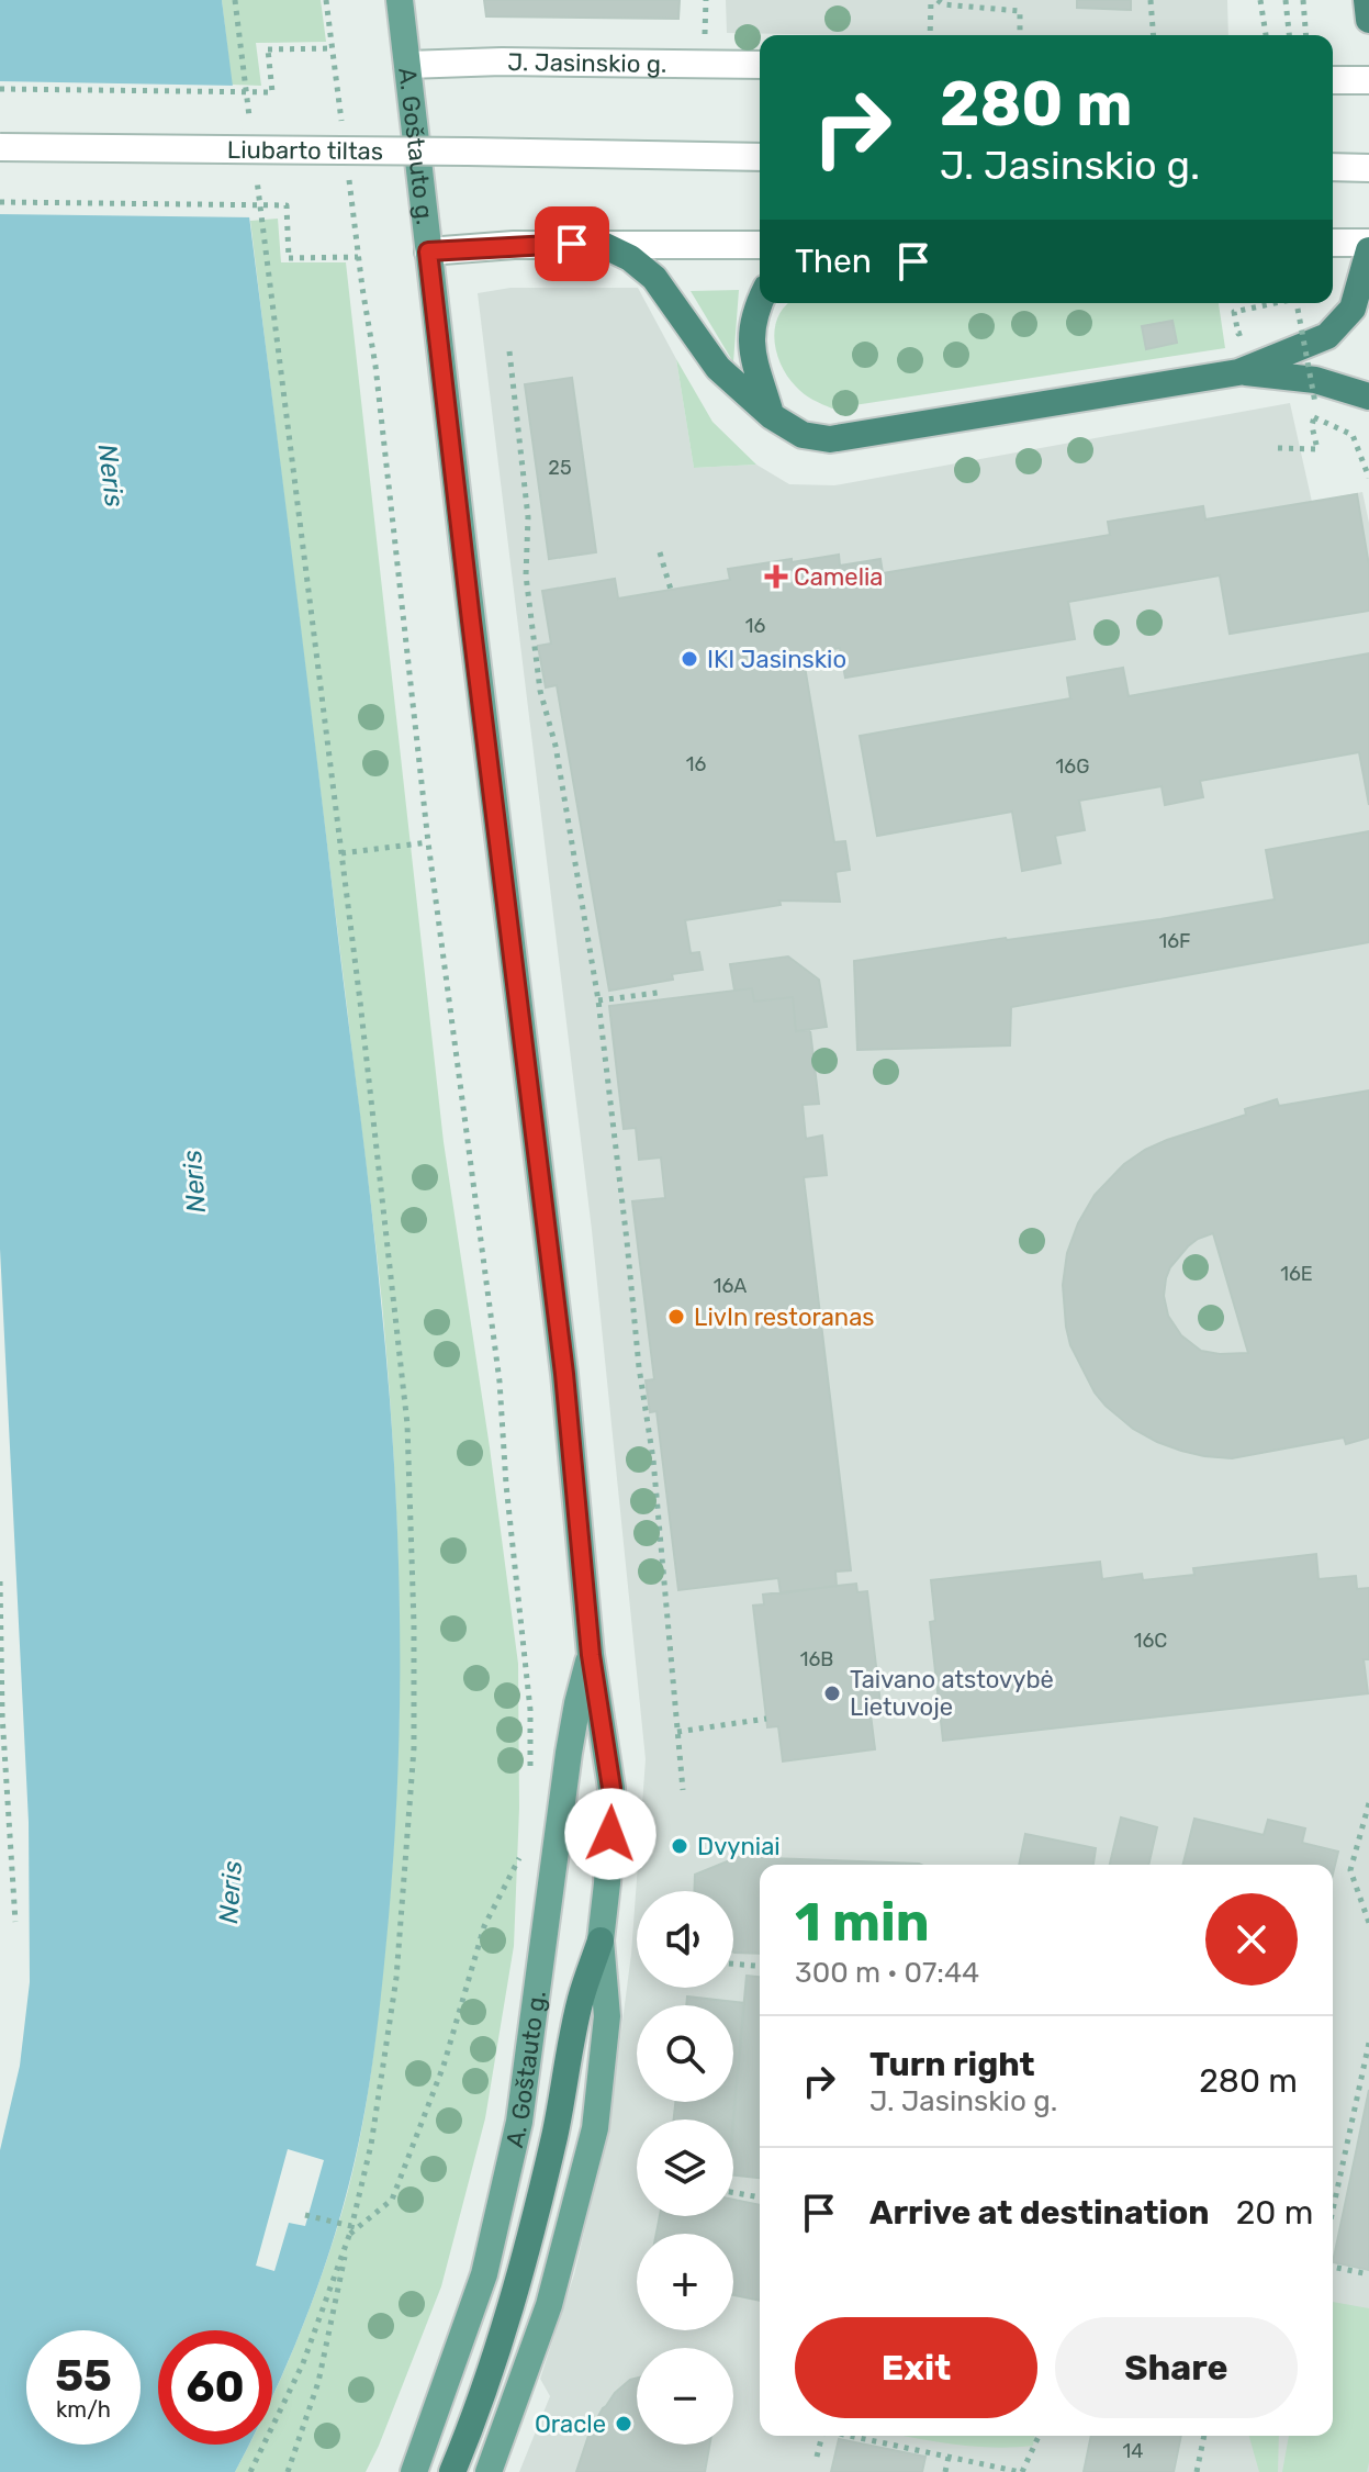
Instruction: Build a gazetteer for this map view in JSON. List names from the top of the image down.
{
  "streets": {
    "main road": ["J. Jasinskio g.", "A. Goštauto g.", "Liubarto tiltas"]
  },
  "crossings": [
    ["J. Jasinskio g.", "A. Goštauto g."]
  ],
  "water": ["Neris"],
  "places": {
    "health": ["Camelia"],
    "other": [
      "IKI Jasinskio",
      "LivIn restoranas",
      "Taivano atstovybė Lietuvoje",
      "Dvyniai",
      "Oracle"
    ]
  },
  "house_numbers": [
    "25",
    "16",
    "16",
    "16G",
    "16F",
    "16E",
    "16A",
    "16C",
    "16B",
    "14"
  ],
  "page": {
    "turn": ["280 m", "J. Jasinskio g."],
    "then": "Then",
    "heading": ["1 min", "300 m · 07:44"],
    "map_buttons": ["+", "−"],
    "list": [
      {
        "name": "Turn right",
        "note": "J. Jasinskio g.",
        "value": "280 m"
      },
      {
        "name": "Arrive at destination",
        "value": "20 m"
      }
    ],
    "buttons": ["Exit", "Share"],
    "speed": "55 km/h",
    "limit": "60"
  }
}
